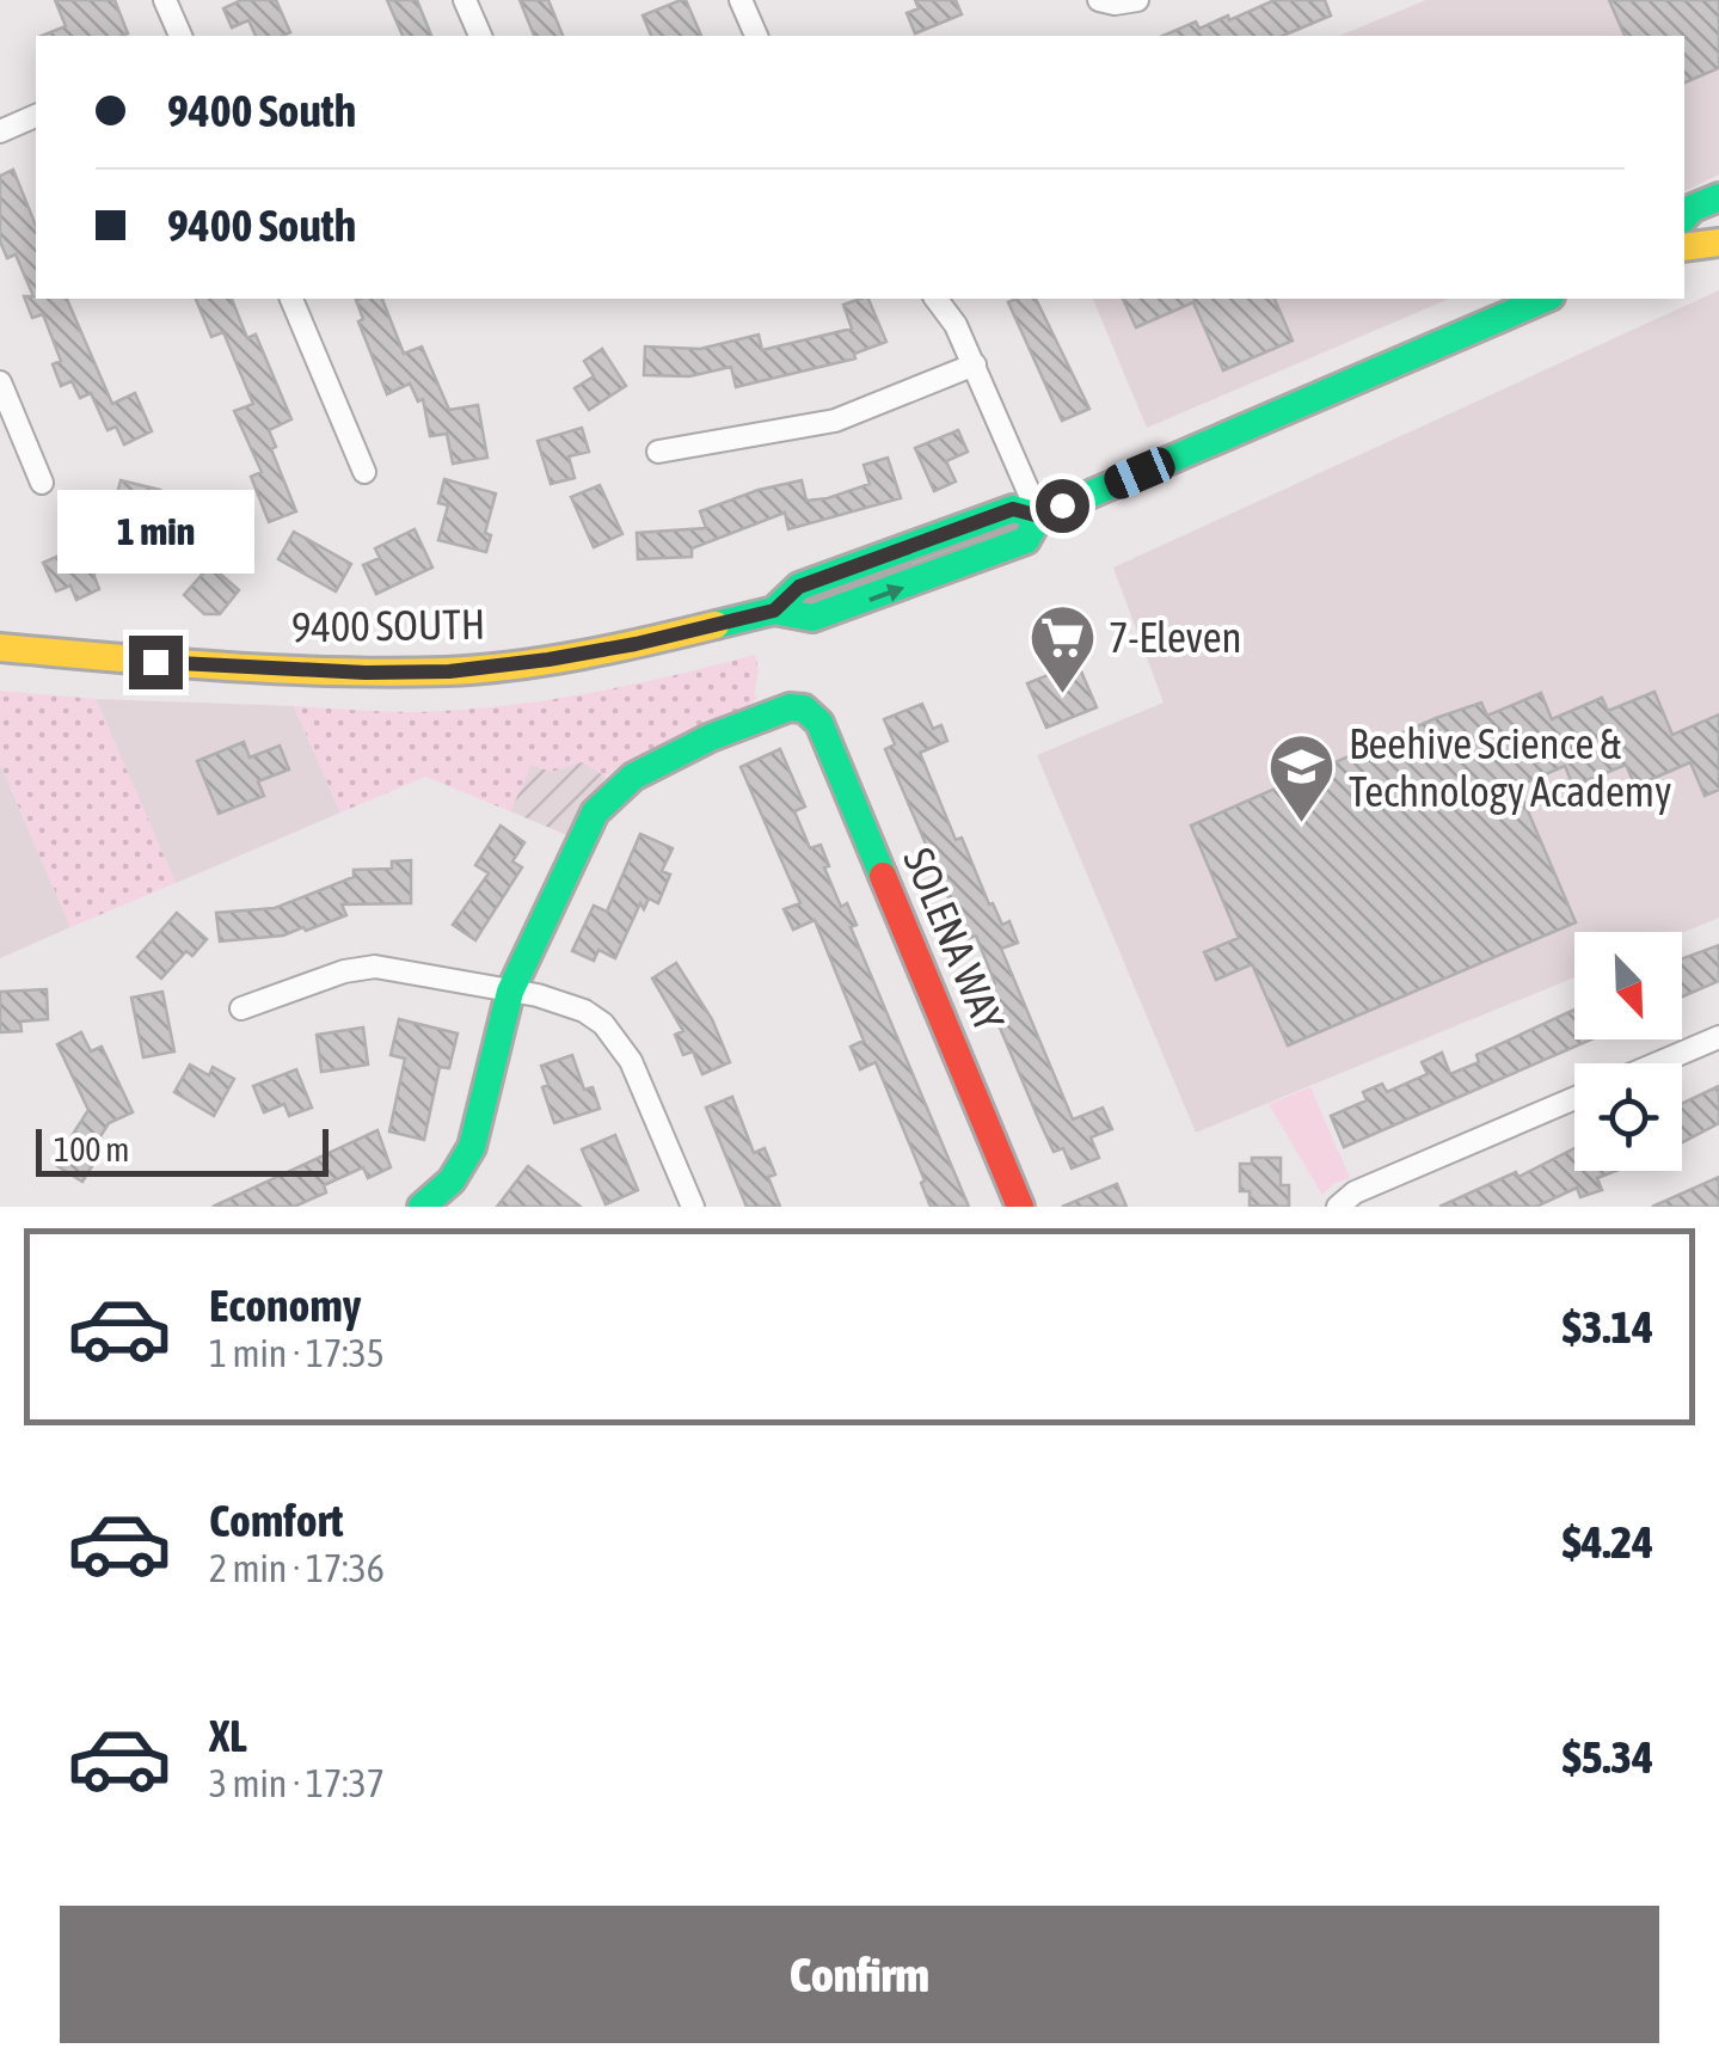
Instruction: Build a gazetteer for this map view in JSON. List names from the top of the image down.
{
  "streets": {
    "main road": ["9400 SOUTH", "SOLENA WAY"]
  },
  "places": {
    "supermarket": ["7-Eleven"],
    "school or university": ["Beehive Science & Technology Academy"]
  },
  "scale_bar": "100 m",
  "north": "bottom right",
  "page": {
    "banner": ["9400 South", "9400 South"],
    "bubble": "1 min",
    "scale": "100 m",
    "list": [
      {
        "name": "Economy",
        "note": "1 min · 17:35",
        "value": "$3.14"
      },
      {
        "name": "Comfort",
        "note": "2 min · 17:36",
        "value": "$4.24"
      },
      {
        "name": "XL",
        "note": "3 min · 17:37",
        "value": "$5.34"
      }
    ],
    "buttons": "Confirm"
  }
}
